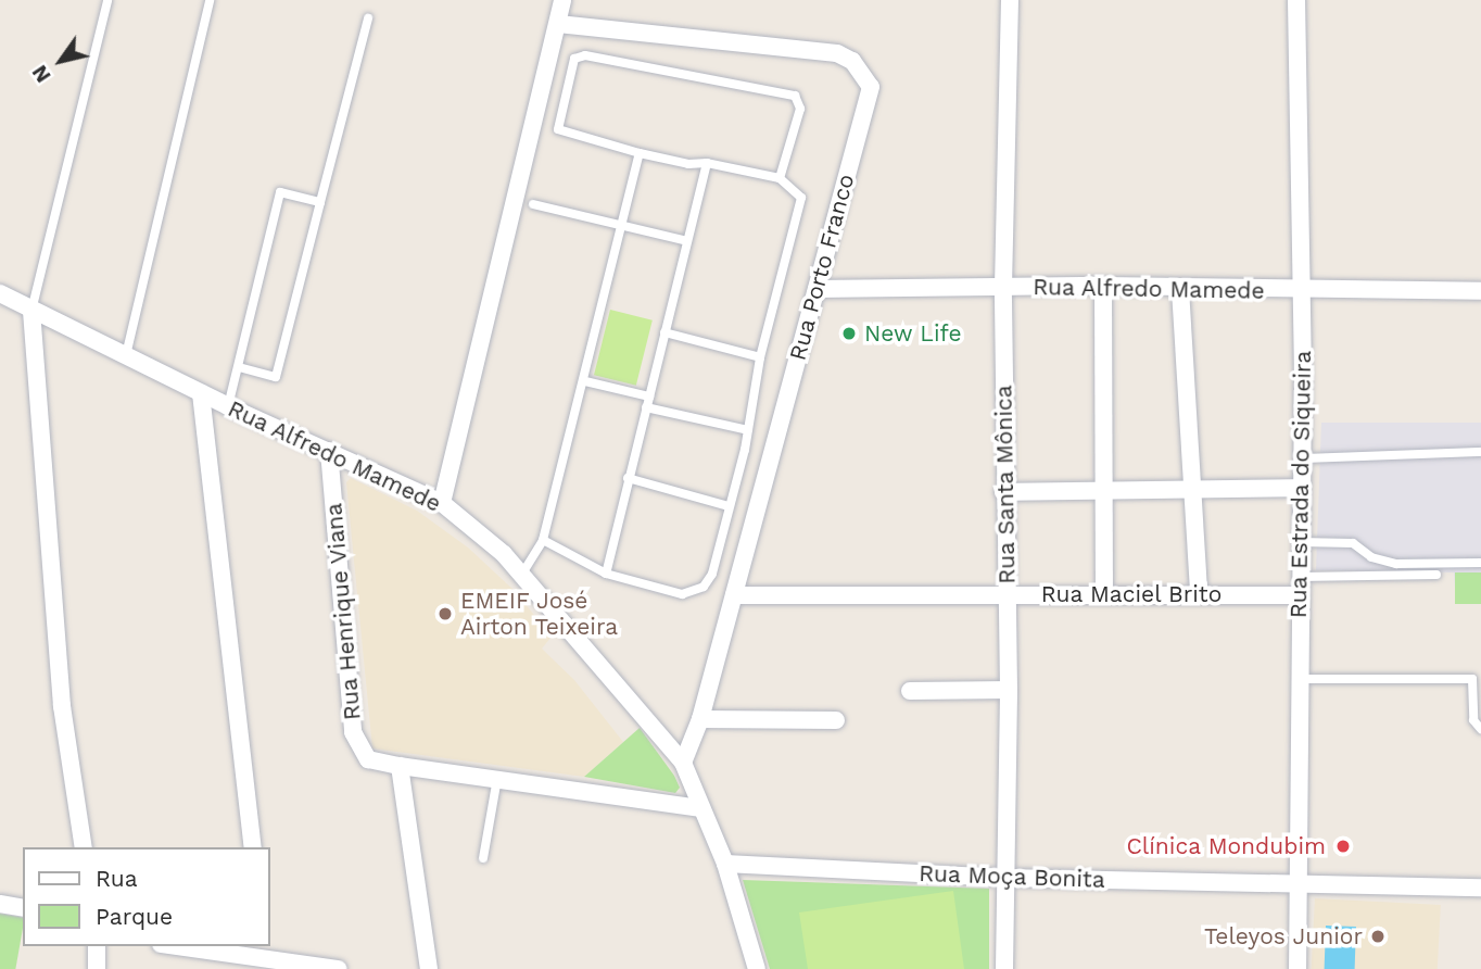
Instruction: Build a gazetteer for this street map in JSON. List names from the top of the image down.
{
  "streets": {
    "street": [
      "Rua Porto Franco",
      "Rua Alfredo Mamede",
      "Rua Santa Mônica",
      "Rua Estrada do Siqueira",
      "Rua Maciel Brito",
      "Rua Henrique Viana",
      "Rua Moça Bonita"
    ]
  },
  "crossings": [
    ["Rua Porto Franco", "Rua Alfredo Mamede"],
    ["Rua Porto Franco", "Rua Maciel Brito"],
    ["Rua Alfredo Mamede", "Rua Santa Mônica"],
    ["Rua Alfredo Mamede", "Rua Estrada do Siqueira"],
    ["Rua Alfredo Mamede", "Rua Henrique Viana"],
    ["Rua Alfredo Mamede", "Rua Moça Bonita"],
    ["Rua Santa Mônica", "Rua Maciel Brito"],
    ["Rua Santa Mônica", "Rua Moça Bonita"],
    ["Rua Estrada do Siqueira", "Rua Maciel Brito"],
    ["Rua Estrada do Siqueira", "Rua Moça Bonita"]
  ],
  "places": [
    "New Life",
    "EMEIF José Airton Teixeira",
    "Clínica Mondubim",
    "Teleyos Junior"
  ],
  "legend": ["Rua", "Parque"],
  "north": "bottom left"
}
